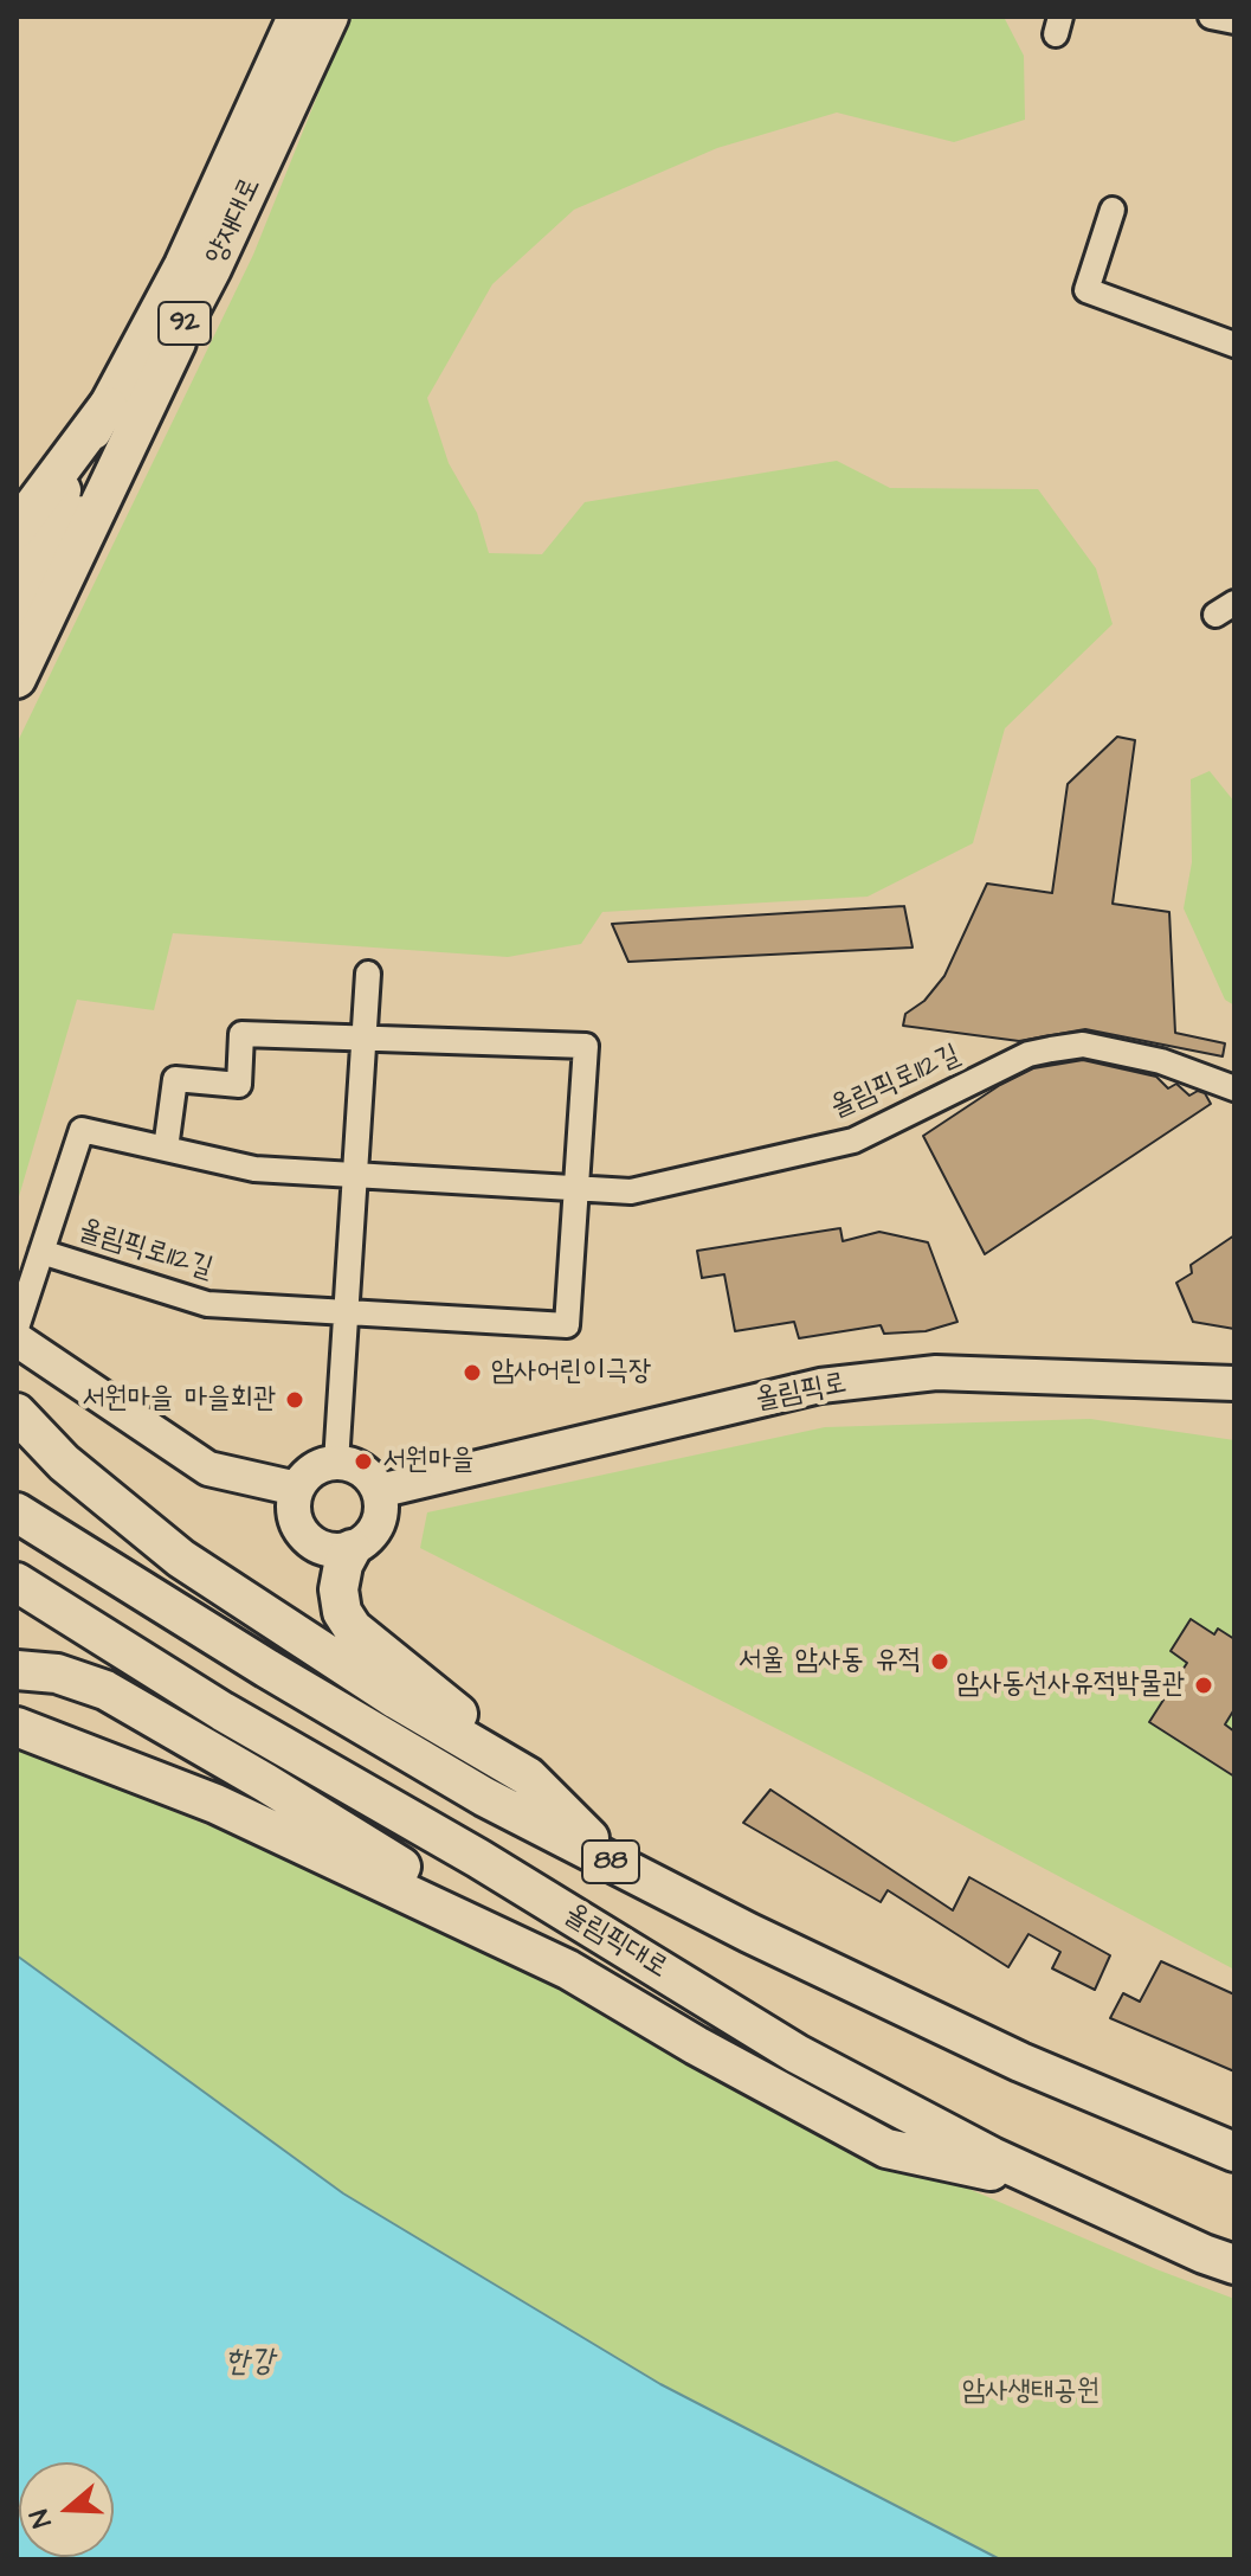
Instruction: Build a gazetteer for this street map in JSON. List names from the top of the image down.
{
  "streets": {
    "highway": ["88", "올림픽대로"],
    "main road": ["양재대로", "92", "올림픽로"],
    "street": ["올림픽로112길"]
  },
  "water": ["한강"],
  "parks": ["암사생태공원"],
  "places": [
    "암사어린이극장",
    "서원마을 마을회관",
    "서원마을",
    "서울 암사동 유적",
    "암사동선사유적박물관"
  ],
  "north": "left"
}
